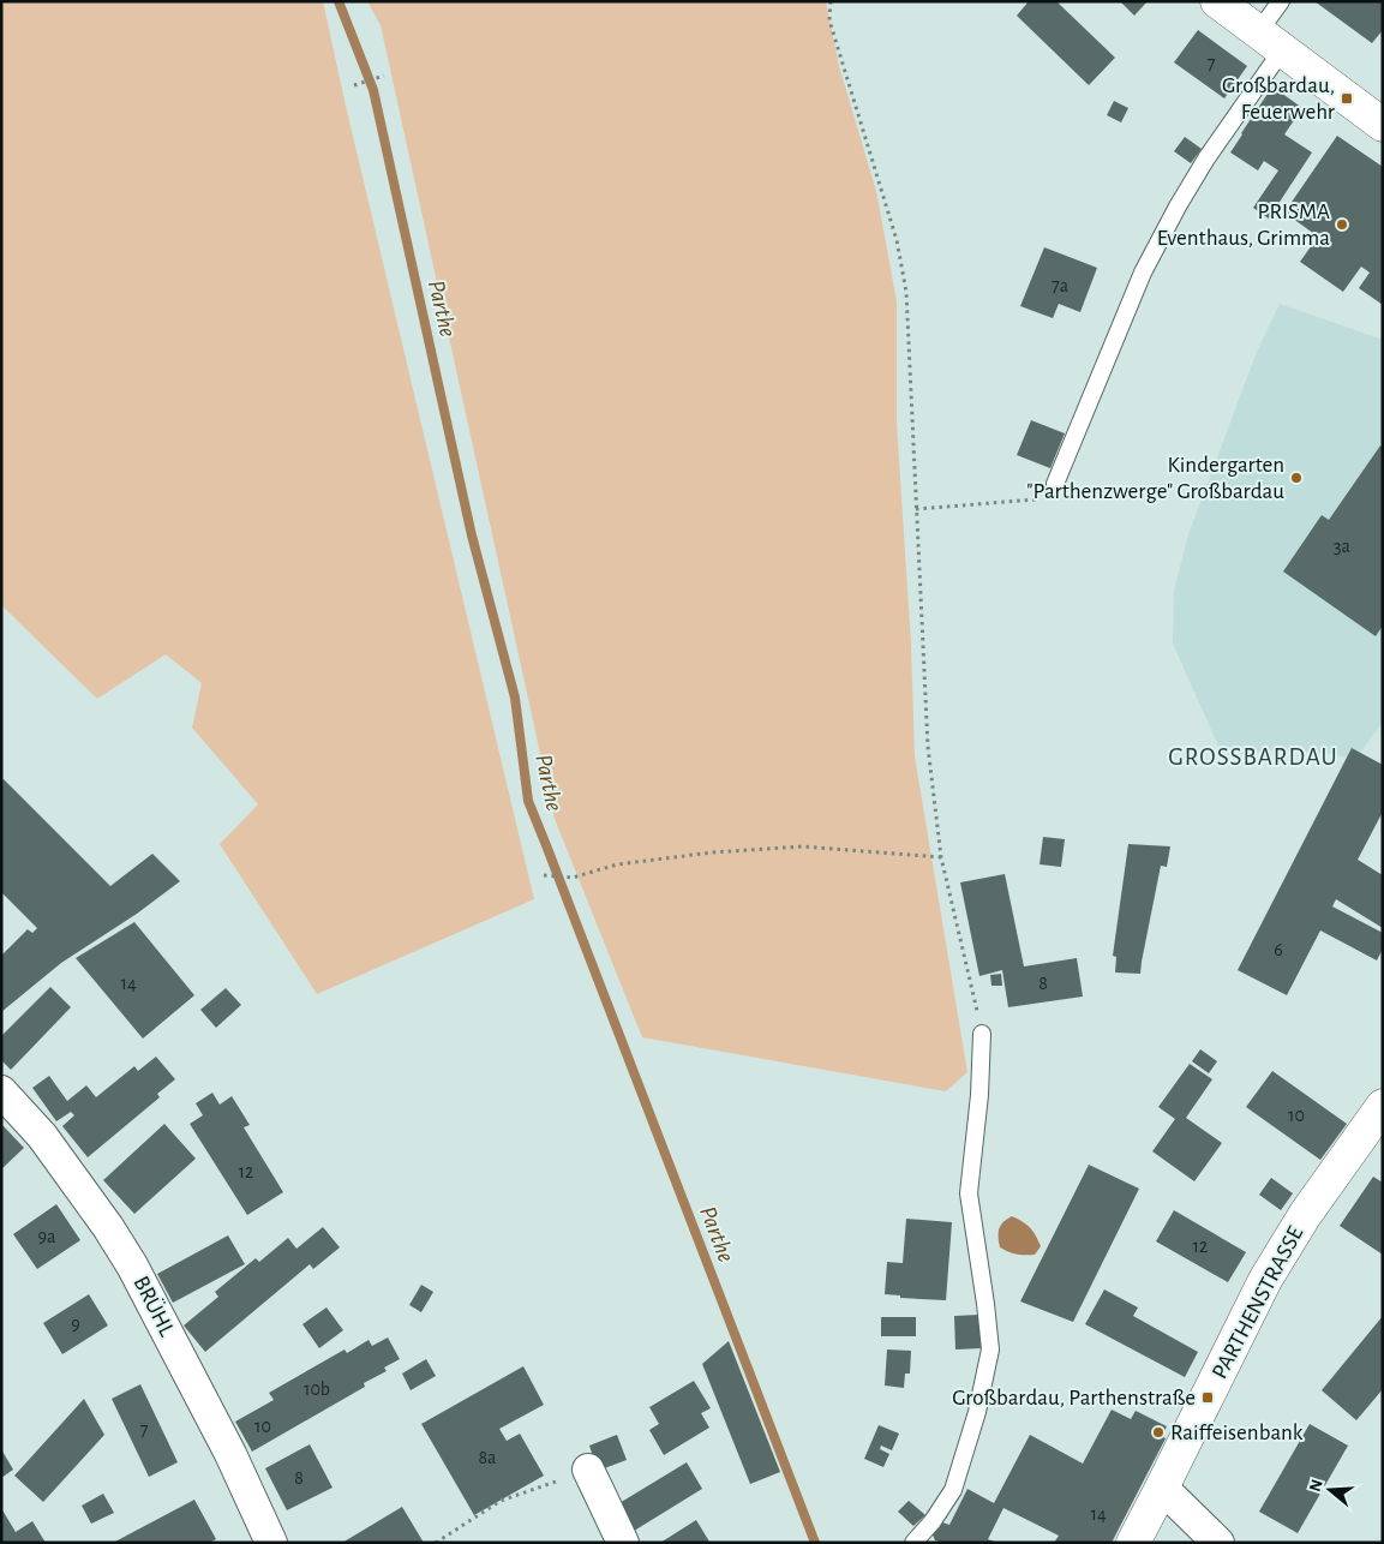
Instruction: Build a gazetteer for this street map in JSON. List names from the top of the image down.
{
  "streets": {
    "street": ["PARTHENSTRASSE", "BRÜHL"]
  },
  "districts": ["GROSSBARDAU"],
  "water": ["Parthe"],
  "places": {
    "transit": ["Großbardau, Feuerwehr", "Großbardau, Parthenstraße"],
    "other": ["PRISMA Eventhaus, Grimma", "Kindergarten \"Parthenzwerge\" Großbardau", "Raiffeisenbank"]
  },
  "house_numbers": [
    "7",
    "7a",
    "3a",
    "6",
    "14",
    "8",
    "10",
    "12",
    "9a",
    "12",
    "9",
    "10b",
    "10",
    "7",
    "8a",
    "8",
    "14"
  ],
  "north": "left"
}
